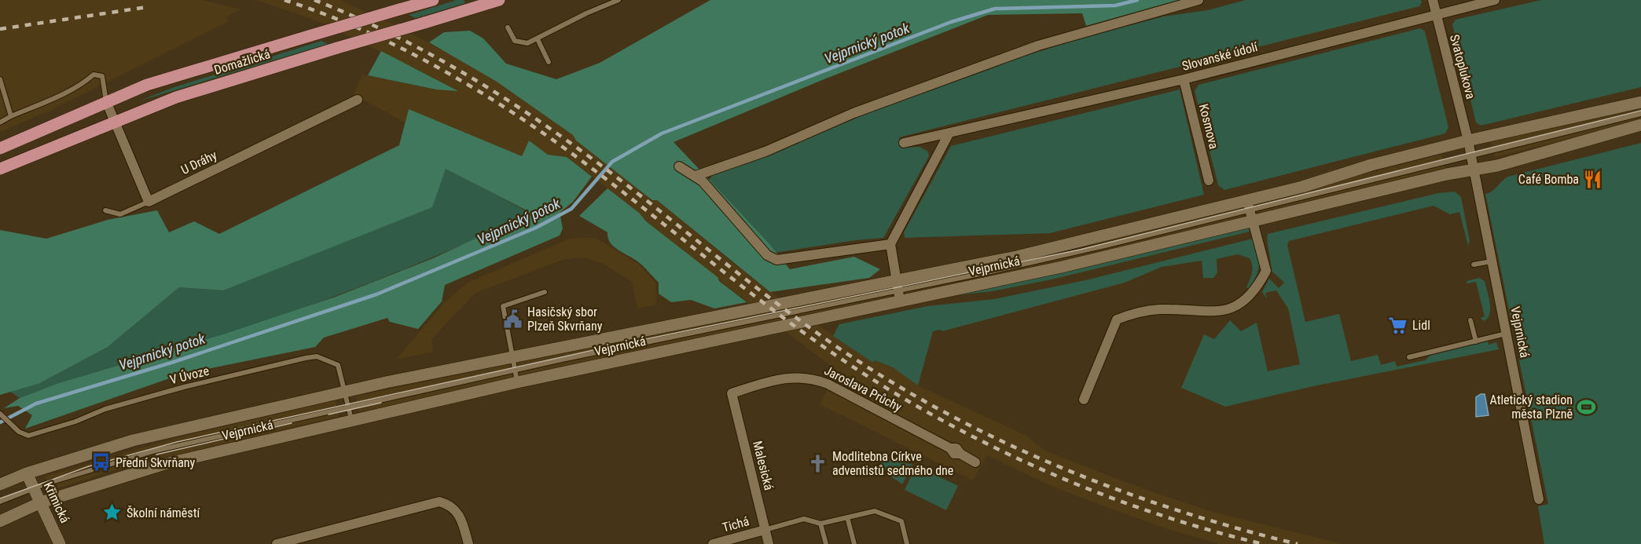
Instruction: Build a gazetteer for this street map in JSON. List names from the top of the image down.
{
  "streets": {
    "main road": ["Domažlická", "Vejprnická", "Křimická"],
    "street": [
      "Slovanské údolí",
      "Svatoplukova",
      "Kosmova",
      "U Dráhy",
      "Jaroslava Průchy",
      "Malesická",
      "Tichá"
    ],
    "lane": ["V Úvoze"]
  },
  "crossings": [
    ["Slovanské údolí", "Svatoplukova"],
    ["Slovanské údolí", "Kosmova"],
    ["Svatoplukova", "Vejprnická"],
    ["Vejprnická", "V Úvoze"],
    ["Vejprnická", "Křimická"],
    ["Jaroslava Průchy", "Malesická"],
    ["Malesická", "Tichá"]
  ],
  "water": ["Vejprnický potok"],
  "places": {
    "restaurant": ["Café Bomba"],
    "public building": ["Hasičský sbor Plzeň Skvrňany"],
    "supermarket": ["Lidl"],
    "sports": ["Atletický stadion města Plzně"],
    "bus stop": ["Přední Skvrňany"],
    "church": ["Modlitebna Církve adventistů sedmého dne"],
    "place": ["Školní náměstí"]
  }
}
